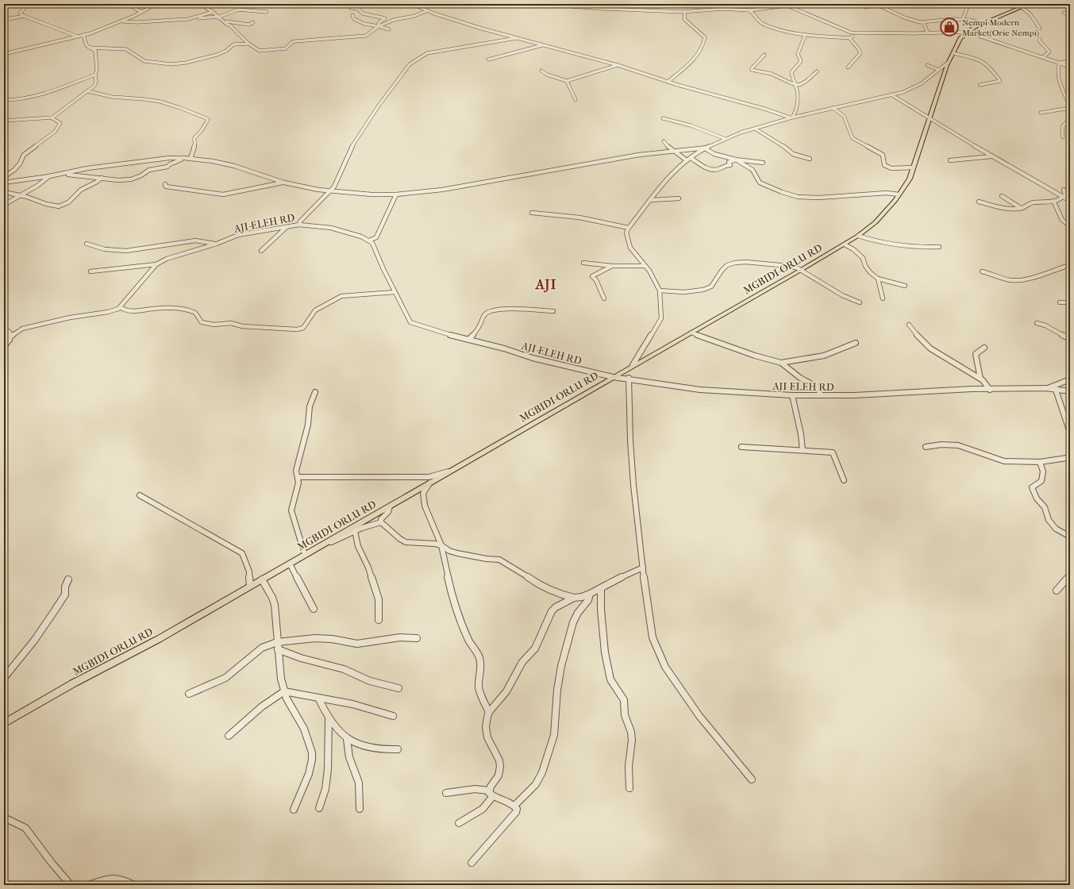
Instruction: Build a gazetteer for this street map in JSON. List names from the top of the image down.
{
  "streets": {
    "main road": ["MGBIDI-ORLU RD"],
    "street": ["AJI-ELEH RD"]
  },
  "crossings": [
    ["AJI-ELEH RD", "MGBIDI-ORLU RD"]
  ],
  "districts": ["AJI"],
  "places": {
    "shop": ["Nempi Modern Market(Orie Nempi)"]
  }
}
